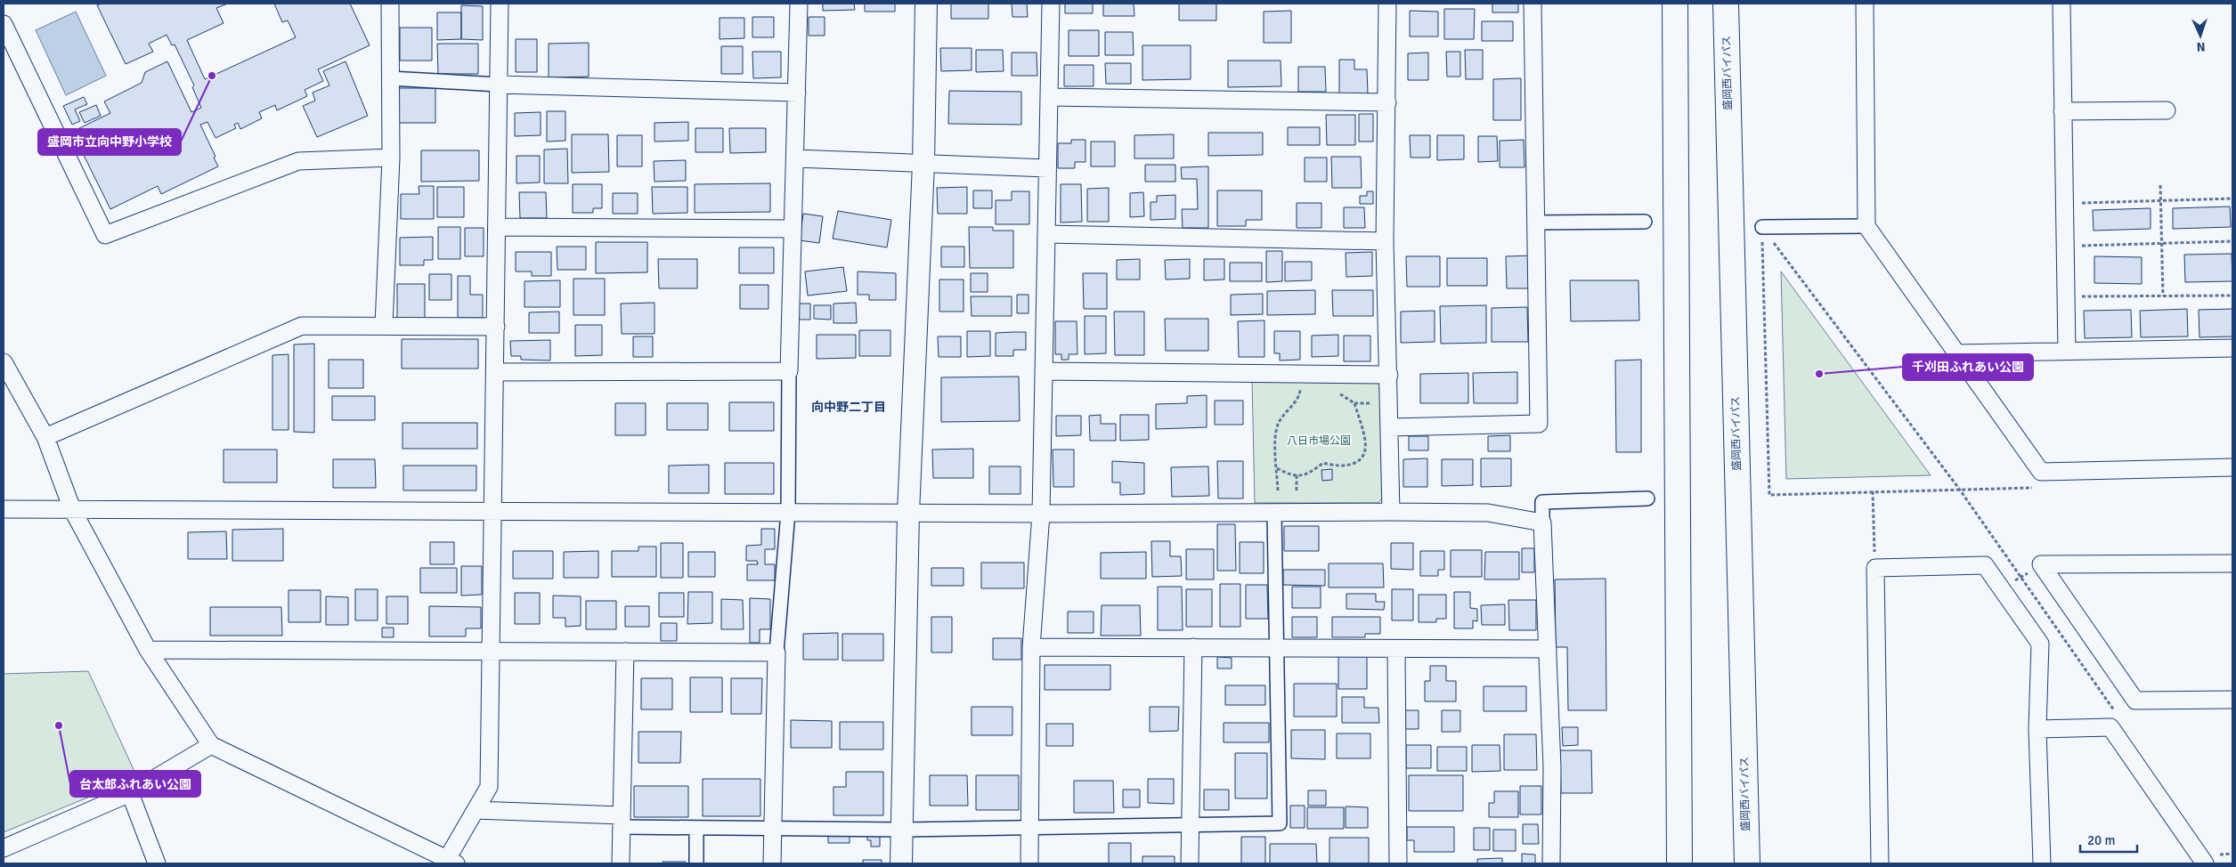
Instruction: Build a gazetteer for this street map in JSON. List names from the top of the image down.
{
  "streets": {
    "highway": ["盛岡西バイパス"]
  },
  "districts": ["向中野二丁目"],
  "parks": ["八日市場公園"],
  "places": ["盛岡市立向中野小学校", "千刈田ふれあい公園", "台太郎ふれあい公園"],
  "scale_bar": "20 m",
  "north": "bottom"
}
